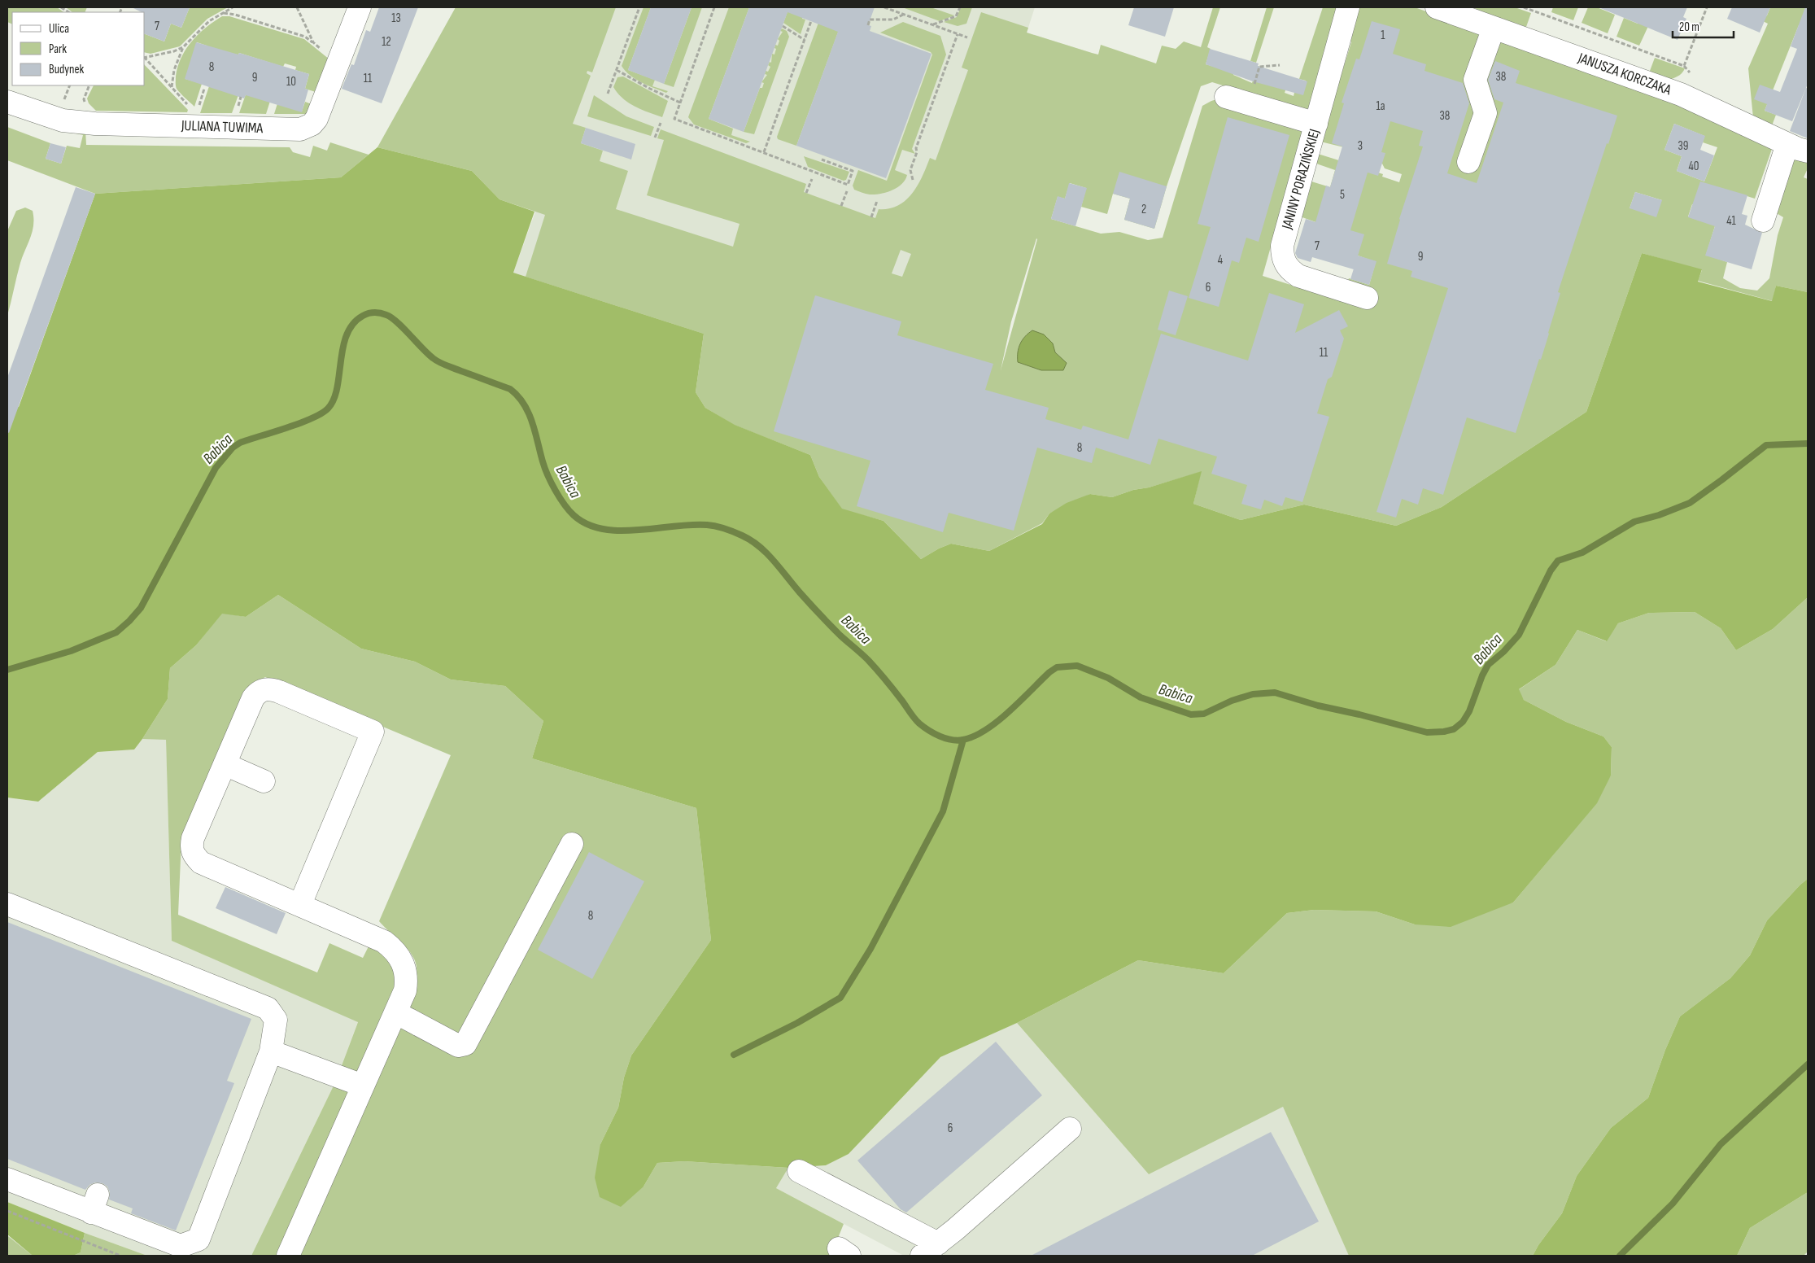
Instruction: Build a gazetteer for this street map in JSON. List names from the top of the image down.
{
  "streets": {
    "street": ["JANUSZA KORCZAKA", "JULIANA TUWIMA", "JANINY PORAZIŃSKIEJ"]
  },
  "water": ["Babica"],
  "house_numbers": [
    "13",
    "7",
    "1",
    "12",
    "8",
    "38",
    "9",
    "11",
    "10",
    "1a",
    "38",
    "3",
    "39",
    "40",
    "5",
    "2",
    "41",
    "7",
    "9",
    "4",
    "6",
    "11",
    "8",
    "8",
    "6"
  ],
  "legend": ["Ulica", "Park", "Budynek"],
  "scale_bar": "20 m"
}
